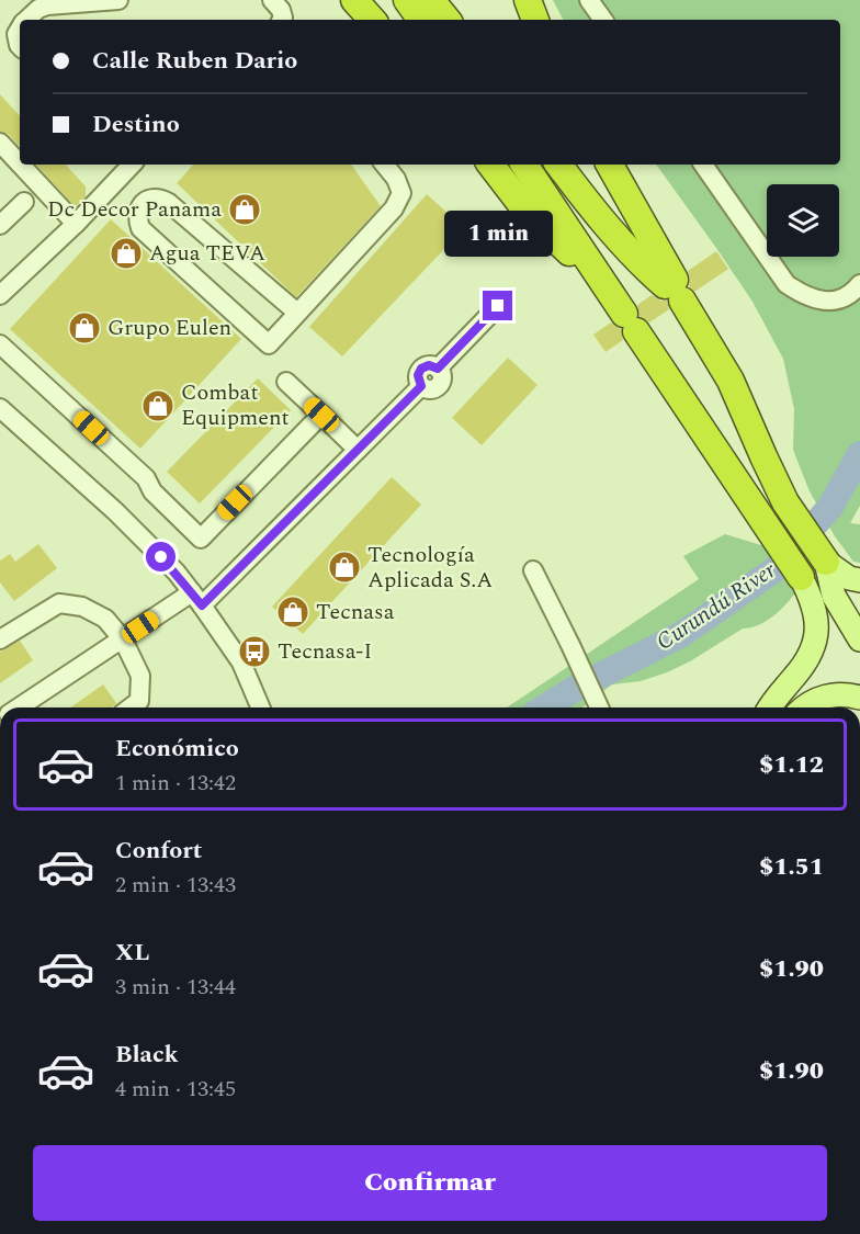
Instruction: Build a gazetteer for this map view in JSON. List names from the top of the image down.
{
  "water": ["Curundú River"],
  "places": {
    "shop": [
      "Dc Decor Panama",
      "Agua TEVA",
      "Grupo Eulen",
      "Combat Equipment",
      "Tecnología Aplicada S.A",
      "Tecnasa"
    ],
    "bus stop": ["Tecnasa-I"]
  },
  "page": {
    "banner": ["Calle Ruben Dario", "Destino"],
    "bubble": "1 min",
    "list": [
      {
        "name": "Económico",
        "note": "1 min · 13:42",
        "value": "$1.12"
      },
      {
        "name": "Confort",
        "note": "2 min · 13:43",
        "value": "$1.51"
      },
      {
        "name": "XL",
        "note": "3 min · 13:44",
        "value": "$1.90"
      },
      {
        "name": "Black",
        "note": "4 min · 13:45",
        "value": "$1.90"
      }
    ],
    "buttons": "Confirmar"
  }
}
